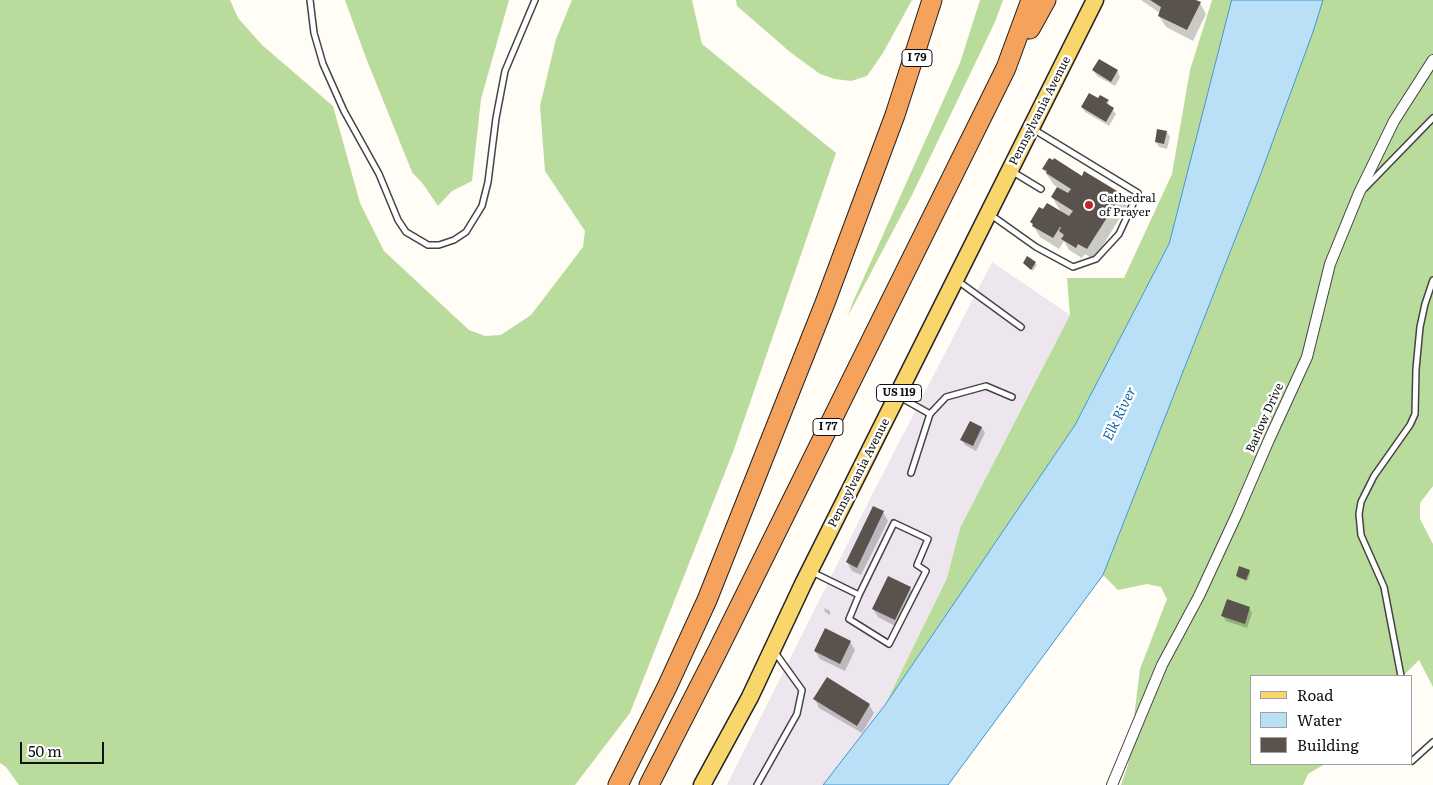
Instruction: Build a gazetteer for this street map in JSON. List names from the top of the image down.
{
  "streets": {
    "highway": ["I 79", "I 77"],
    "main road": ["Pennsylvania Avenue", "US 119"],
    "street": ["Barlow Drive"]
  },
  "water": ["Elk River"],
  "places": ["Cathedral of Prayer"],
  "legend": ["Road", "Water", "Building"],
  "scale_bar": "50 m"
}
